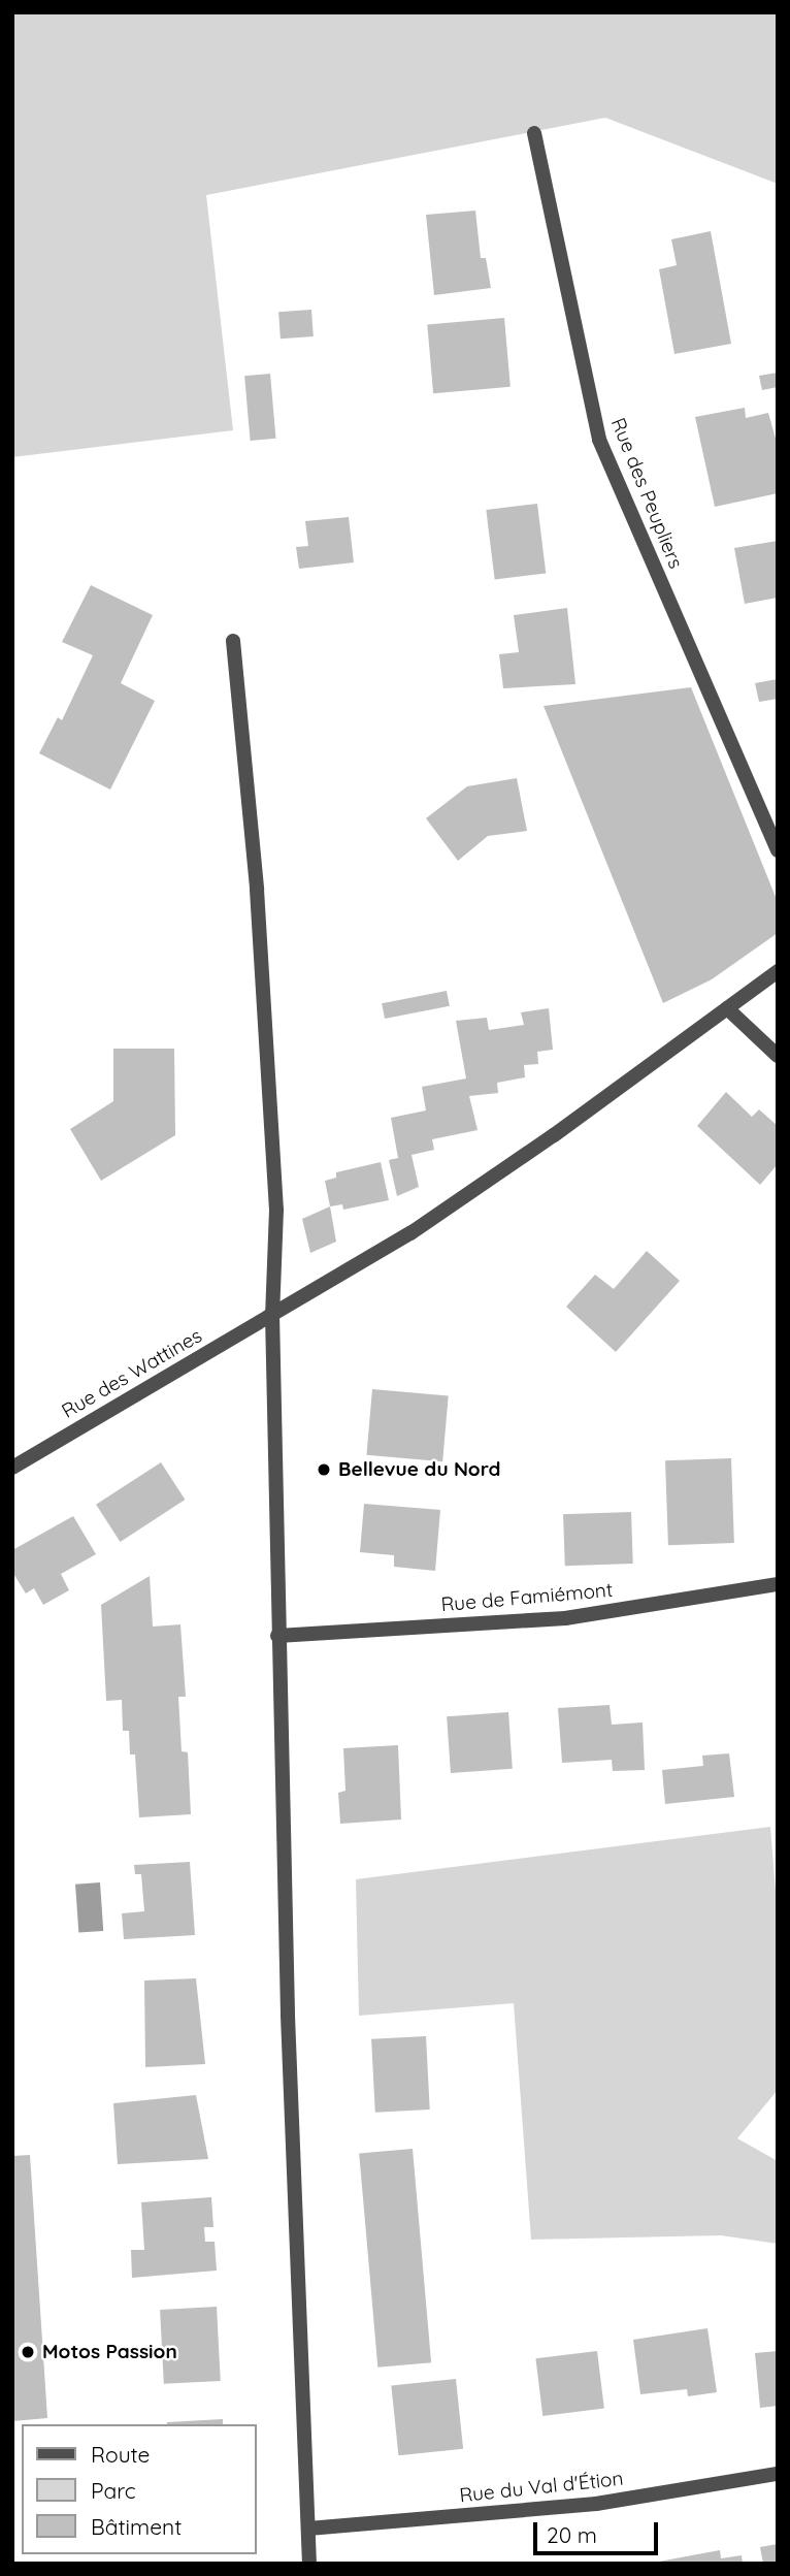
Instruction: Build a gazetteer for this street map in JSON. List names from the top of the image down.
{
  "streets": {
    "street": [
      "Rue des Peupliers",
      "Rue des Wattines",
      "Rue de Famiémont",
      "Rue du Val d'Étion"
    ]
  },
  "places": ["Bellevue du Nord", "Motos Passion"],
  "legend": ["Route", "Parc", "Bâtiment"],
  "scale_bar": "20 m"
}
